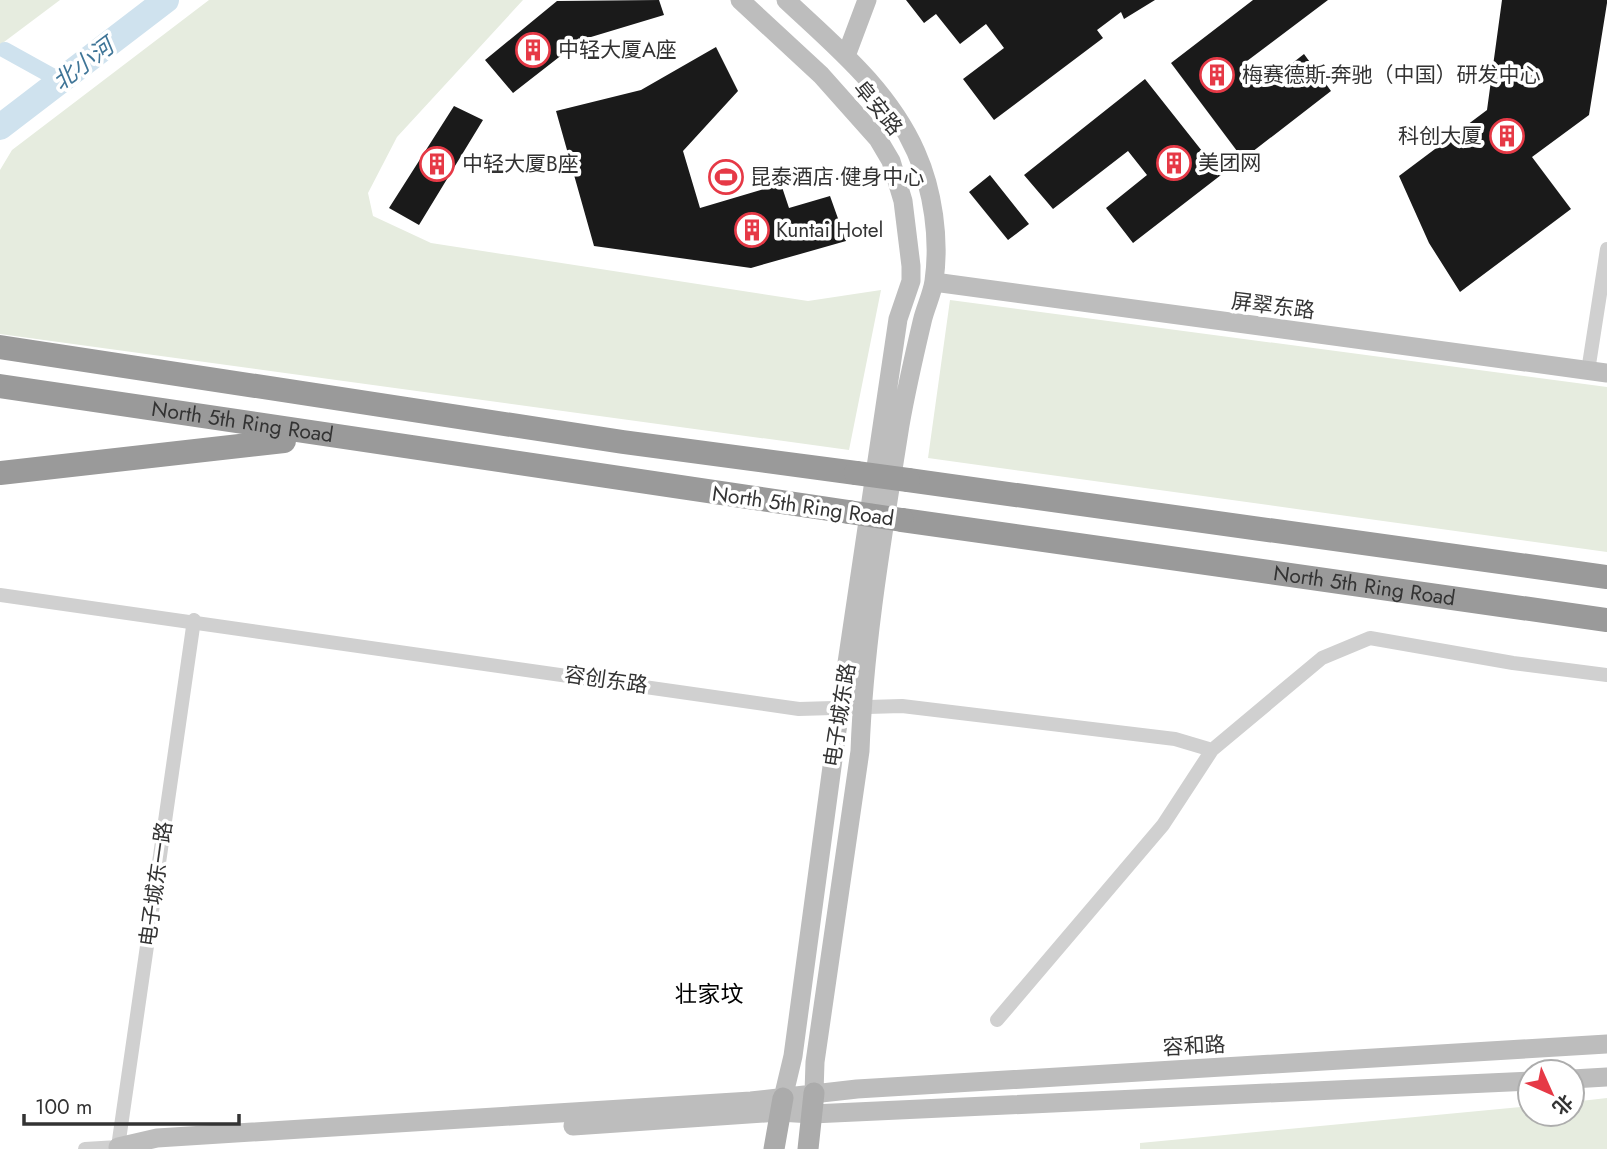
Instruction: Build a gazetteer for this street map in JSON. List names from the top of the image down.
{
  "streets": {
    "highway": ["North 5th Ring Road"],
    "main road": [
      "阜安路",
      "屏翠东路",
      "电子城东路",
      "容和路"
    ],
    "street": ["容创东路", "电子城东一路"]
  },
  "crossings": [
    ["阜安路", "屏翠东路"],
    ["阜安路", "电子城东路"],
    ["屏翠东路", "电子城东路"],
    ["容创东路", "电子城东路"],
    ["容创东路", "电子城东一路"],
    ["电子城东路", "容和路"],
    ["电子城东一路", "容和路"]
  ],
  "districts": ["壮家坟"],
  "water": ["北小河"],
  "places": {
    "building": [
      "中轻大厦A座",
      "梅赛德斯-奔驰（中国）研发中心",
      "科创大厦",
      "美团网",
      "中轻大厦B座",
      "Kuntai Hotel"
    ],
    "sports": ["昆泰酒店·健身中心"]
  },
  "scale_bar": "100 m",
  "north": "bottom right"
}
